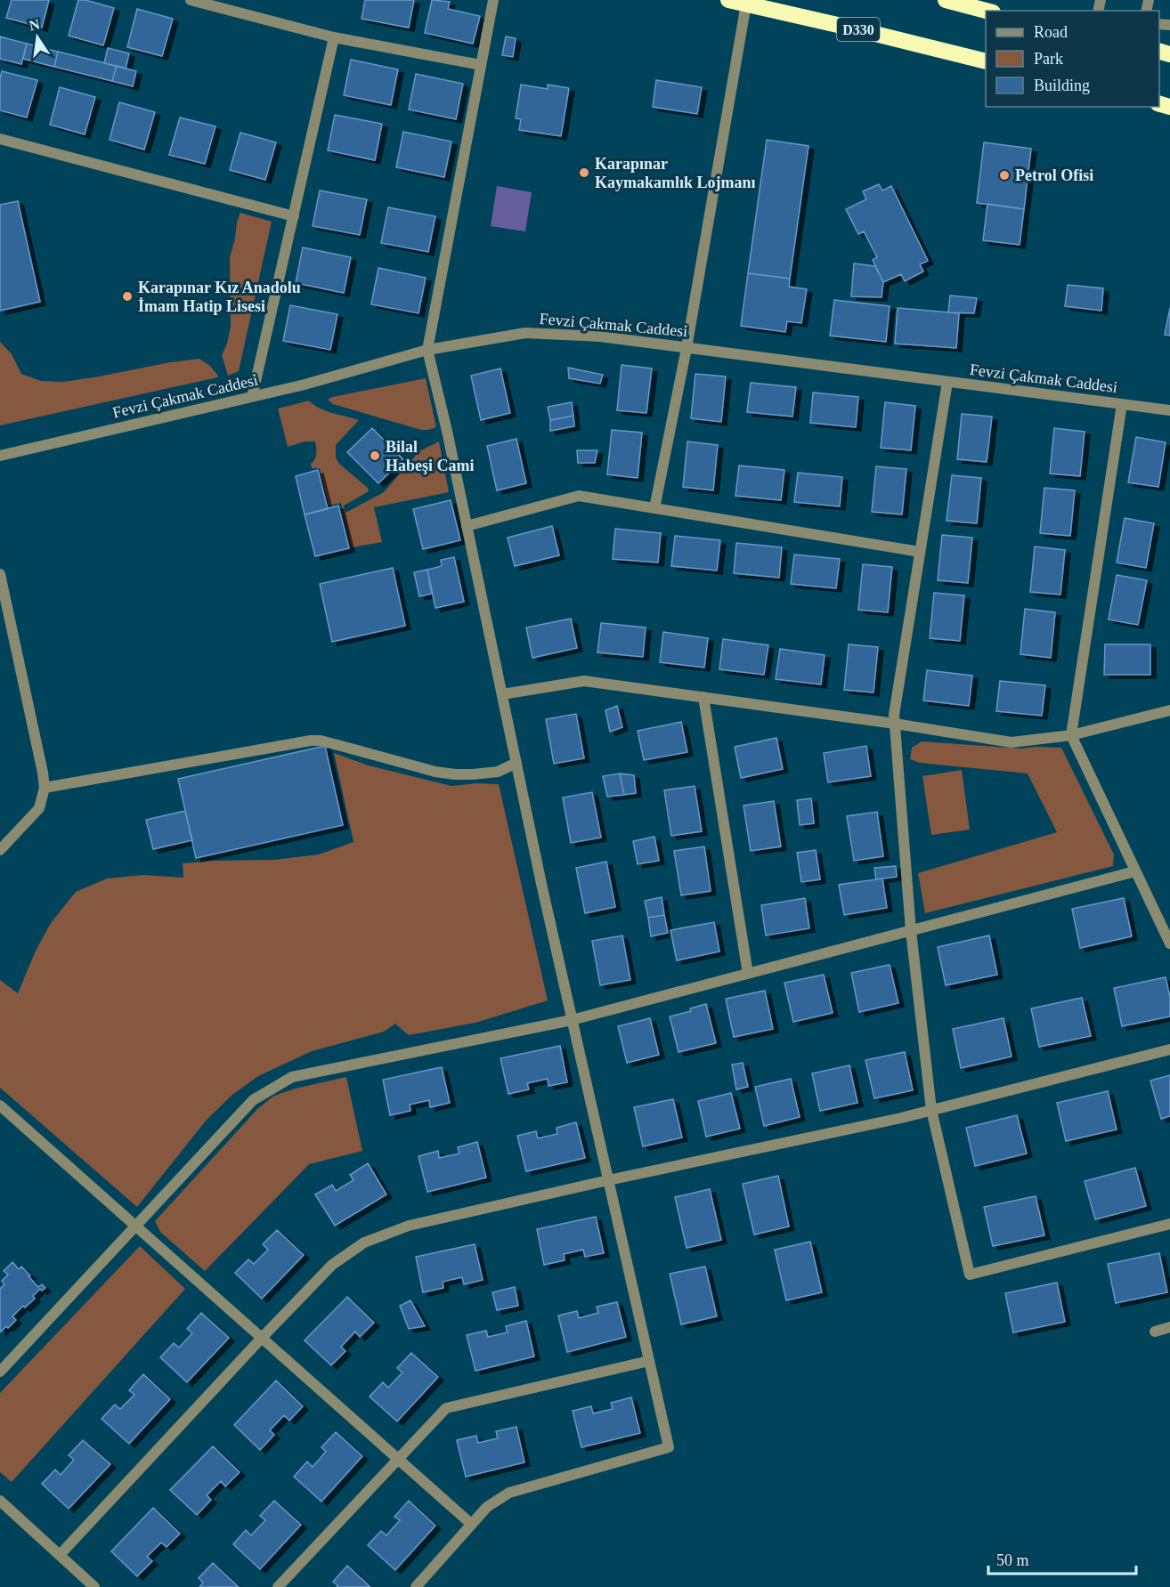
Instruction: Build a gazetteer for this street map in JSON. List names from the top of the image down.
{
  "streets": {
    "highway": ["D330"],
    "street": ["Fevzi Çakmak Caddesi"]
  },
  "places": [
    "Karapınar Kaymakamlık Lojmanı",
    "Petrol Ofisi",
    "Karapınar Kız Anadolu İmam Hatip Lisesi",
    "Bilal Habeşi Cami"
  ],
  "legend": ["Road", "Park", "Building"],
  "scale_bar": "50 m",
  "north": "top"
}
